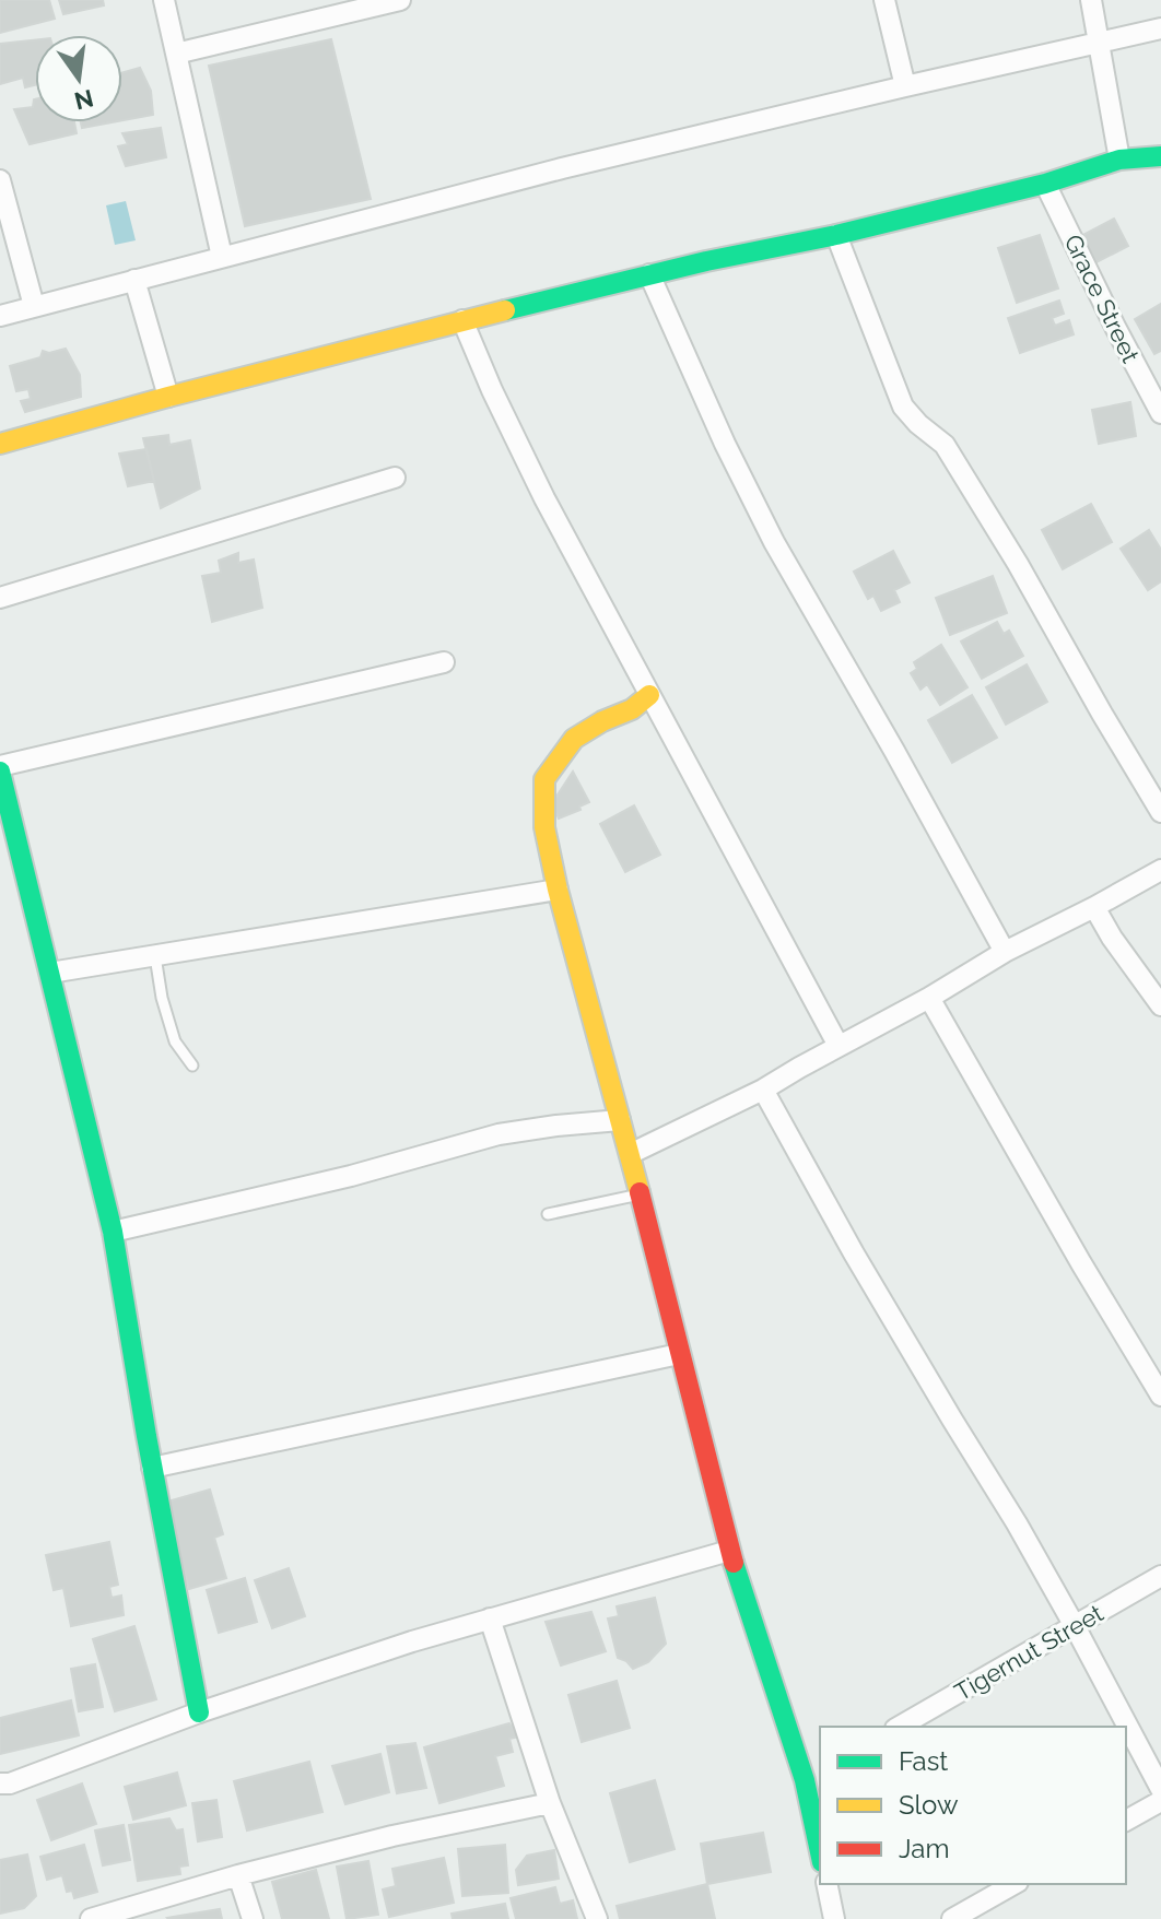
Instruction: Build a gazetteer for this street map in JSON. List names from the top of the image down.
{
  "streets": {
    "street": ["Grace Street", "Tigernut Street"]
  },
  "legend": ["Fast", "Slow", "Jam"],
  "north": "bottom"
}
